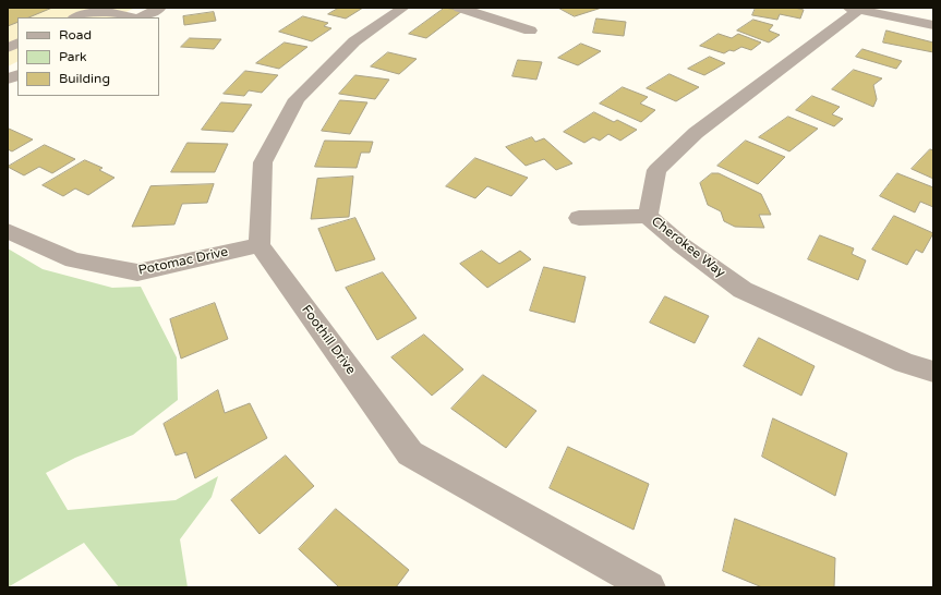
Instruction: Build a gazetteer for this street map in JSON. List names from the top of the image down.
{
  "streets": {
    "street": ["Cherokee Way", "Potomac Drive", "Foothill Drive"]
  },
  "crossings": [
    ["Potomac Drive", "Foothill Drive"]
  ],
  "legend": ["Road", "Park", "Building"]
}
